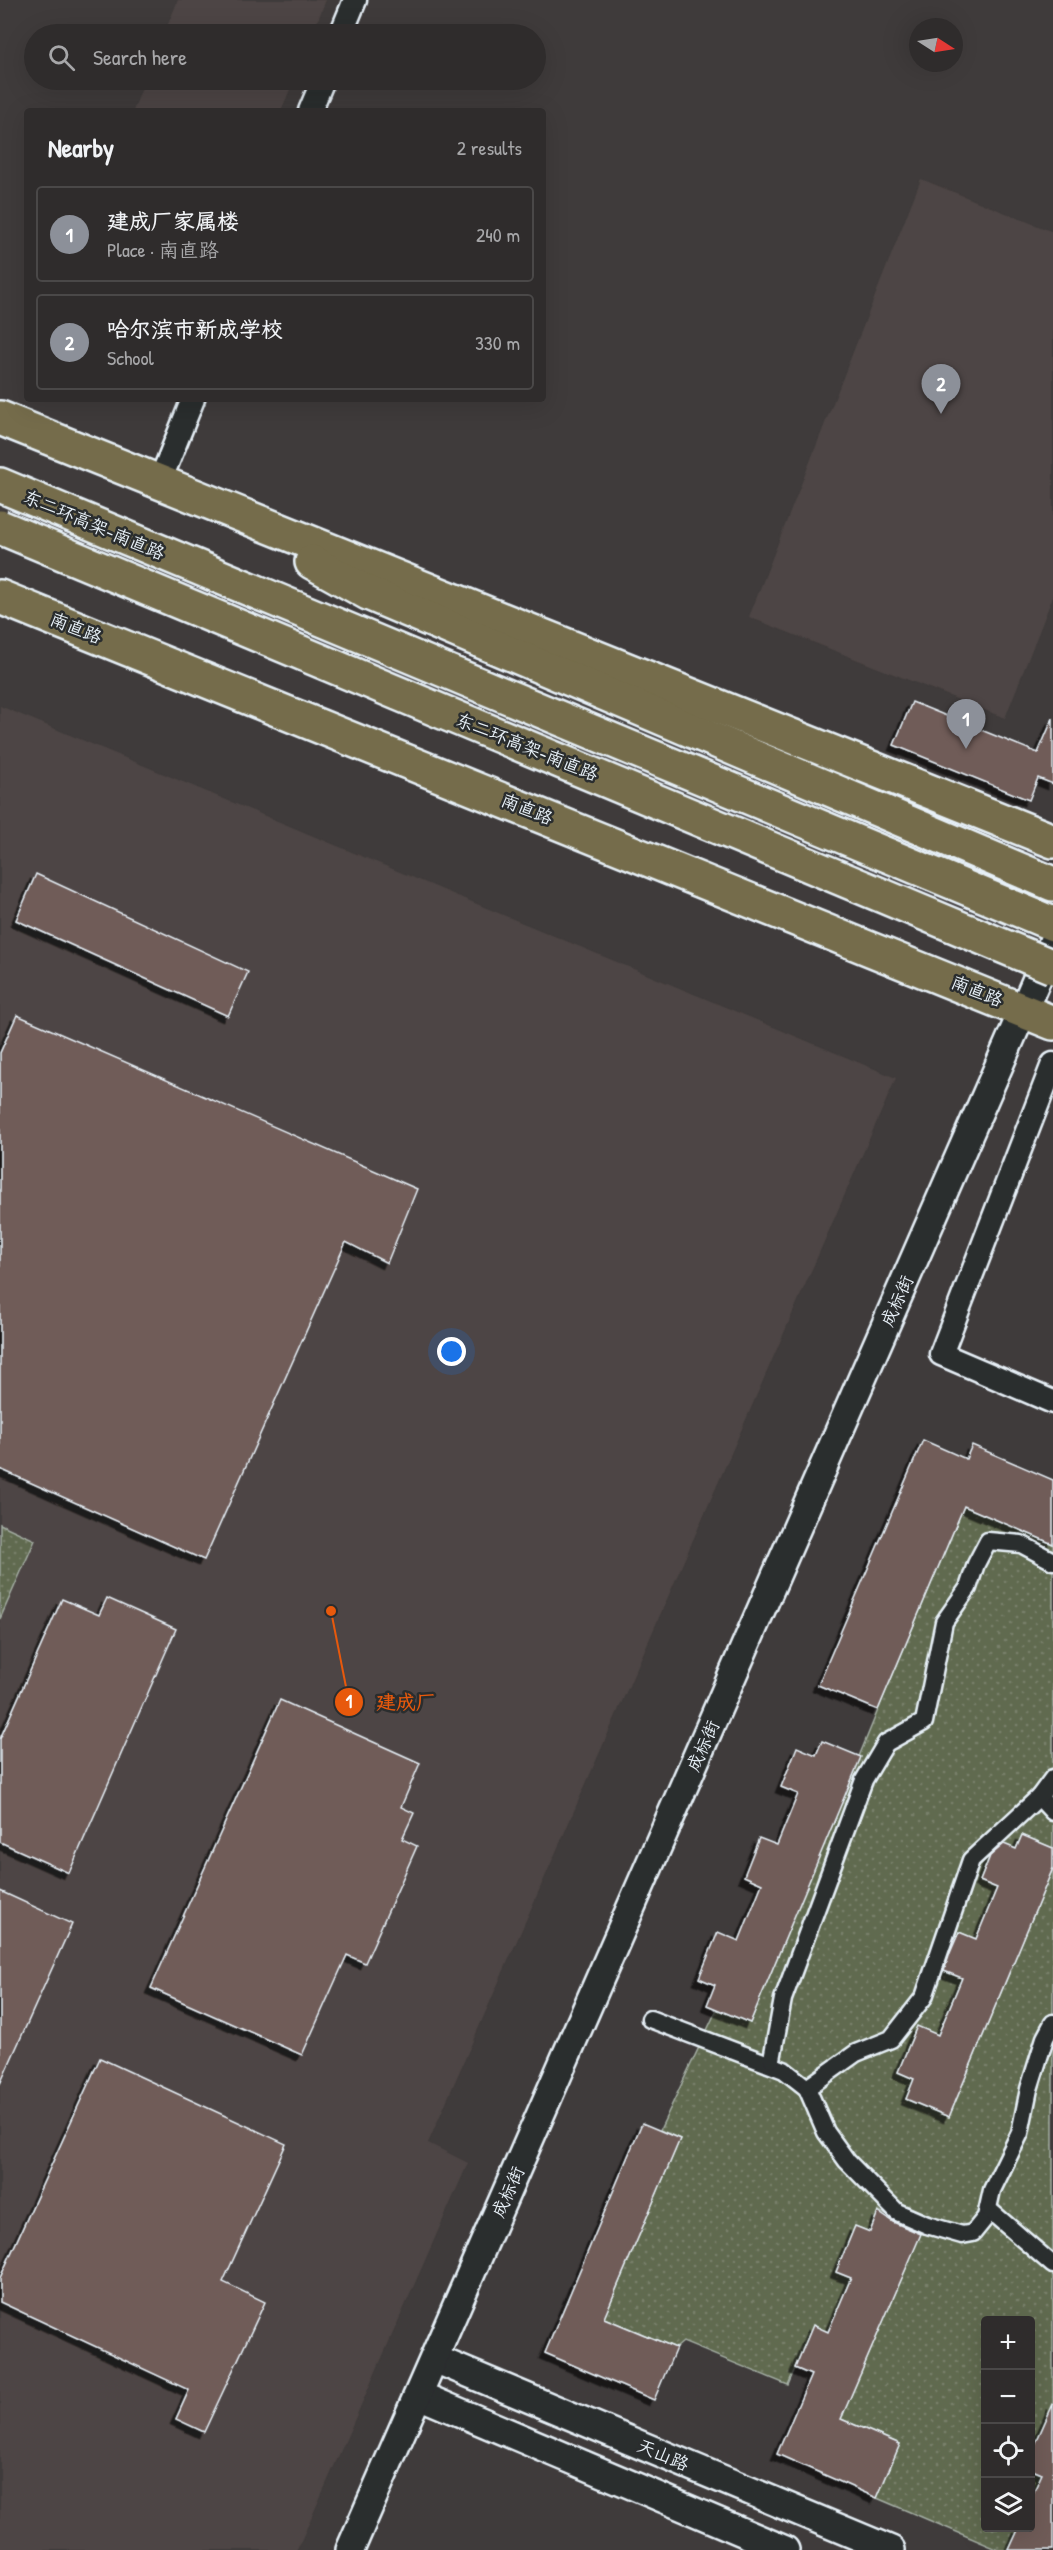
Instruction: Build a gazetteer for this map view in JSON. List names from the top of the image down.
{
  "streets": {
    "highway": ["东二环高架-南直路", "南直路"],
    "street": ["成标街", "天山路"]
  },
  "crossings": [
    ["南直路", "成标街"],
    ["成标街", "天山路"]
  ],
  "places": ["建成厂"],
  "north": "right",
  "page": {
    "search": "Search here",
    "heading": ["Nearby", "2 results"],
    "list": [
      {
        "mark": "1",
        "name": "建成厂家属楼",
        "note": "Place · 南直路",
        "value": "240 m"
      },
      {
        "mark": "2",
        "name": "哈尔滨市新成学校",
        "note": "School",
        "value": "330 m"
      }
    ],
    "pins": ["2", "1"],
    "map_buttons": ["+", "−"]
  }
}
